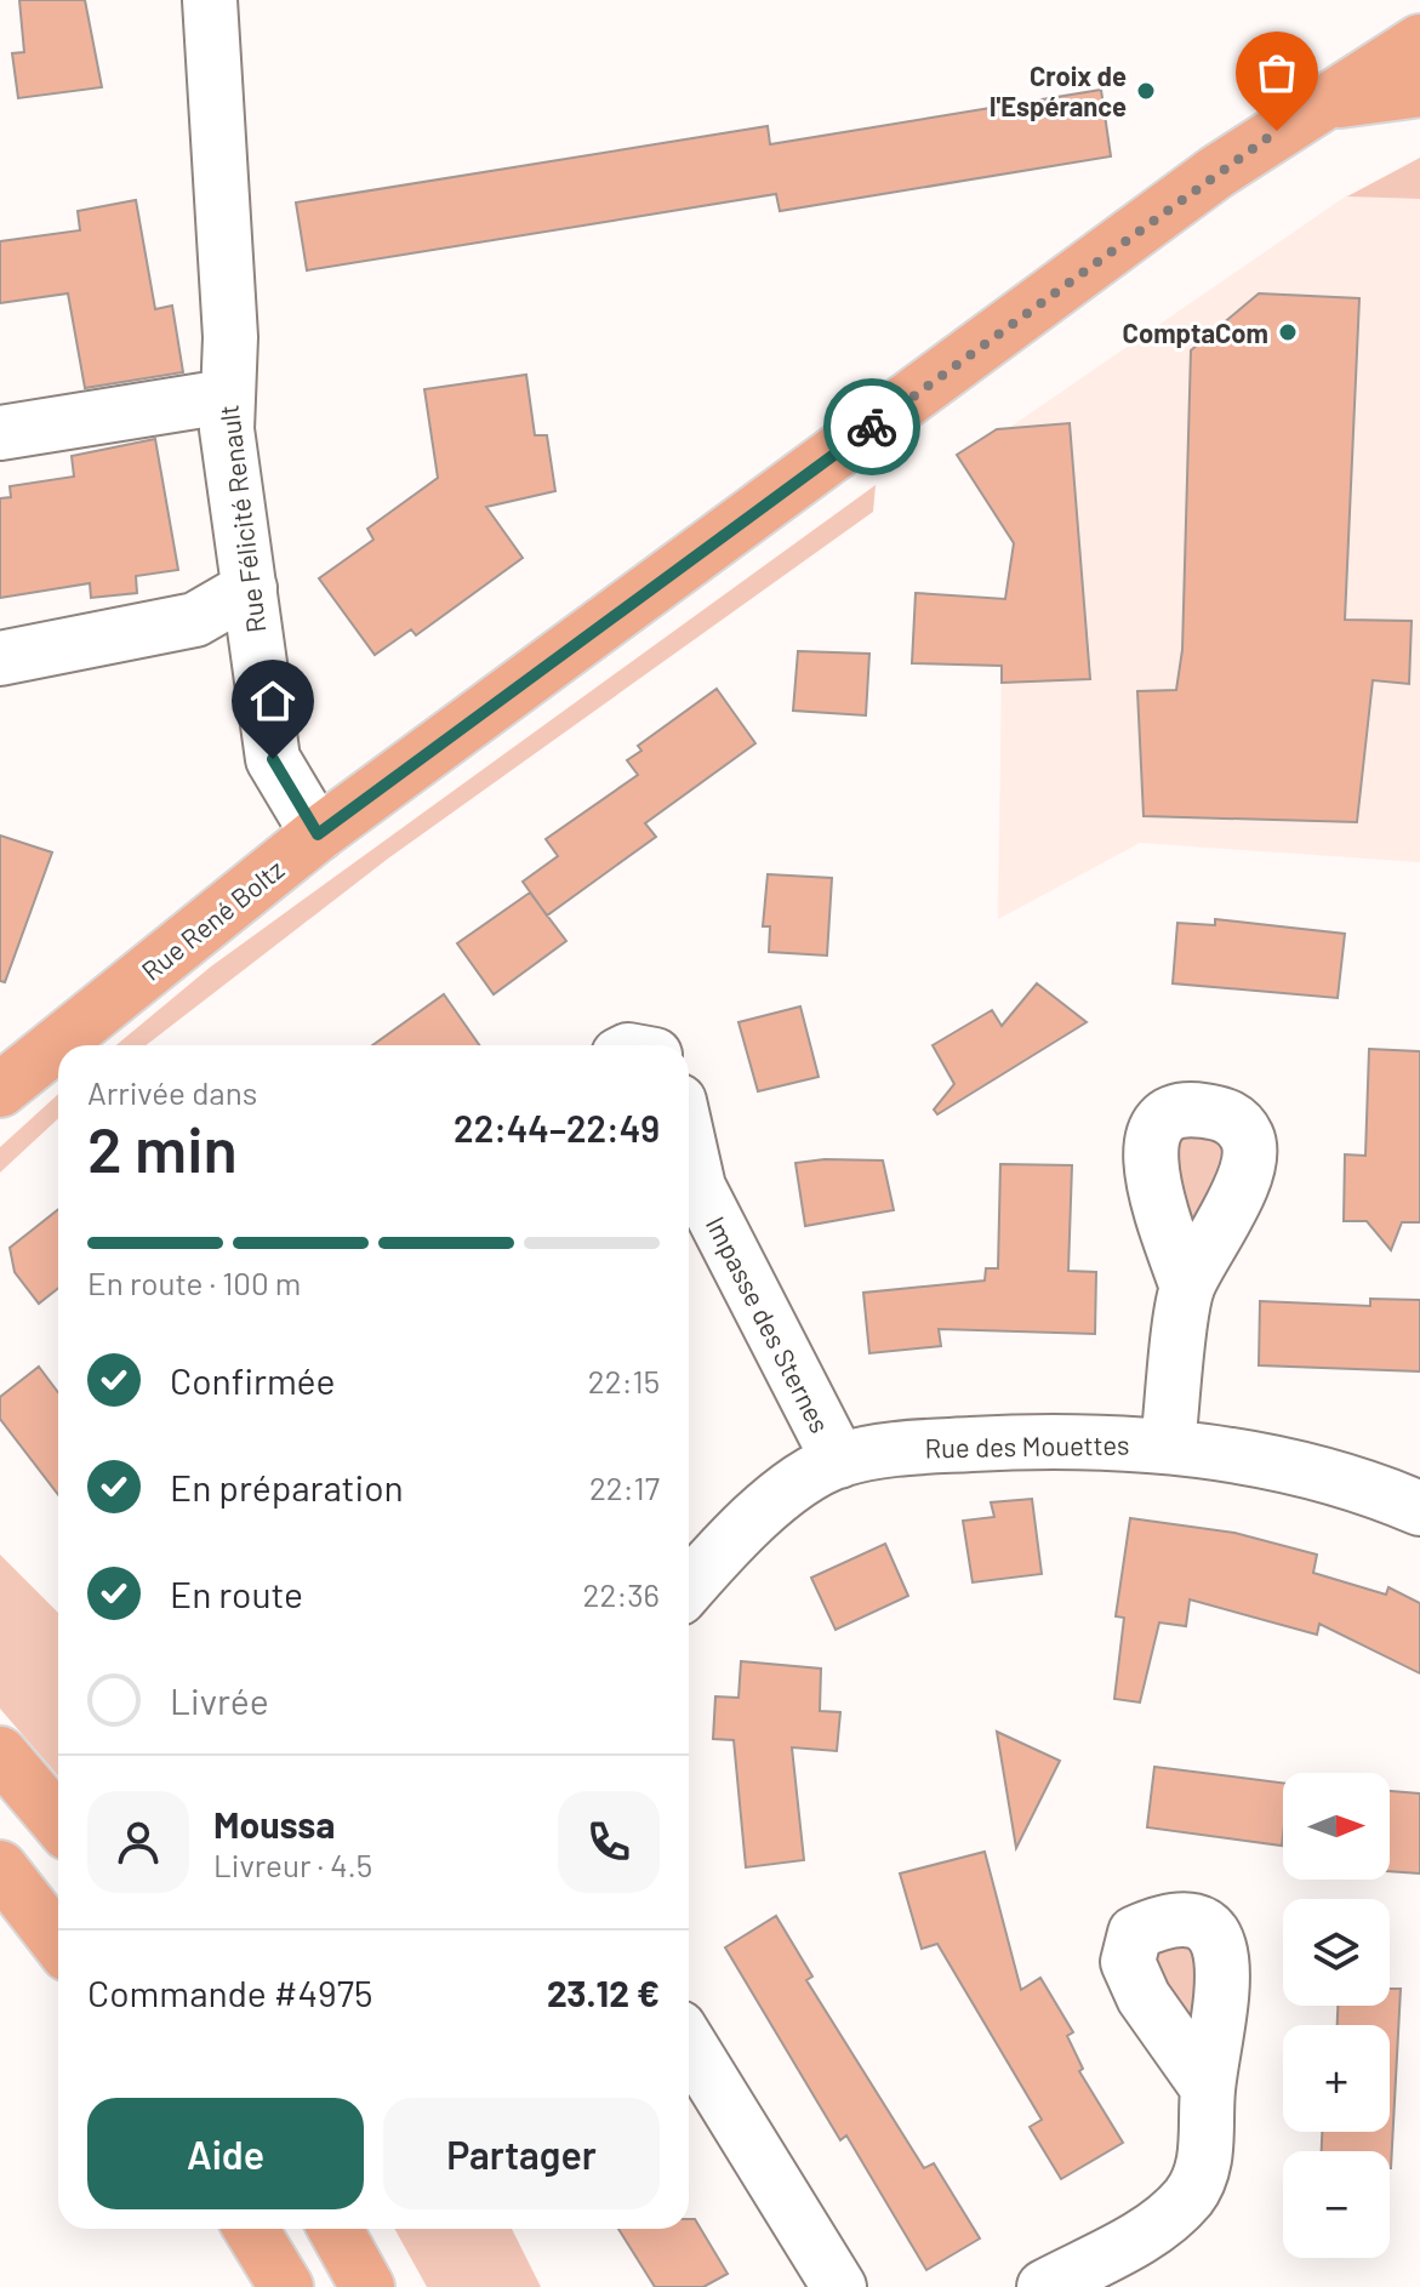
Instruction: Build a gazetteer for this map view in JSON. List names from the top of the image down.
{
  "streets": {
    "main road": ["Rue René Boltz"],
    "street": ["Rue Félicité Renault", "Impasse des Sternes", "Rue des Mouettes"]
  },
  "crossings": [
    ["Rue Félicité Renault", "Rue René Boltz"],
    ["Impasse des Sternes", "Rue des Mouettes"]
  ],
  "places": ["Croix de l'Espérance", "ComptaCom"],
  "north": "right",
  "page": {
    "heading": ["2 min", "Arrivée dans", "22:44–22:49"],
    "panel": [
      "Moussa",
      "Livreur · 4.5",
      "Commande #4975",
      "23.12 €"
    ],
    "bar": "En route · 100 m",
    "list": [
      ["Confirmée", "22:15"],
      ["En préparation", "22:17"],
      ["En route", "22:36"],
      "Livrée"
    ],
    "map_buttons": ["+", "−"],
    "buttons": ["Aide", "Partager"]
  }
}
